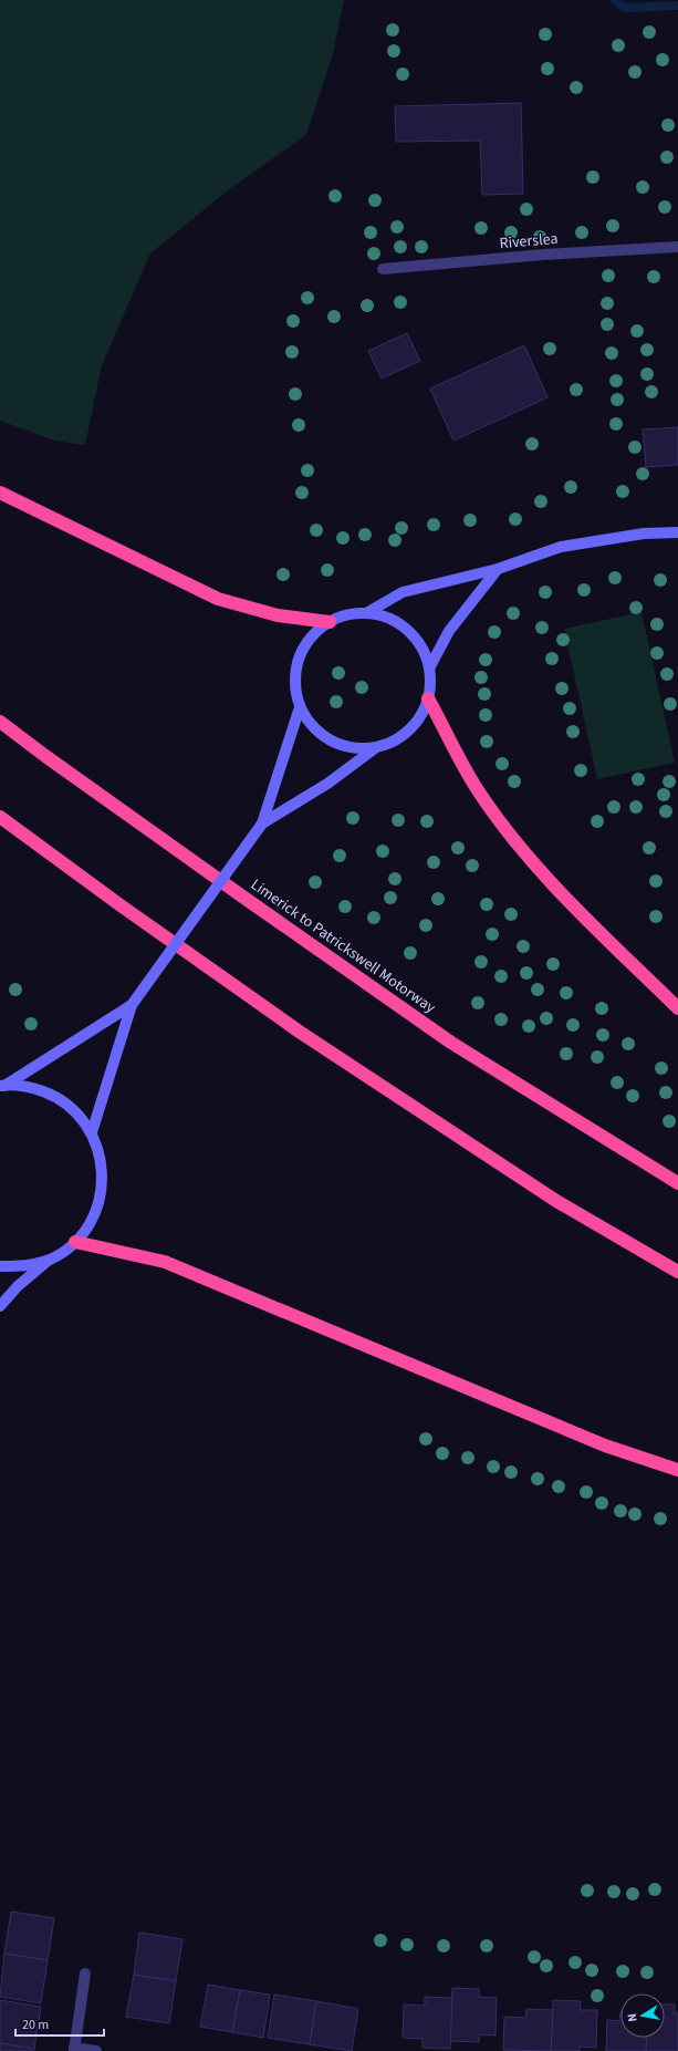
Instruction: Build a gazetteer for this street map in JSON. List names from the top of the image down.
{
  "streets": {
    "highway": ["Limerick to Patrickswell Motorway"],
    "street": ["Riverslea"]
  },
  "scale_bar": "20 m",
  "north": "left"
}
